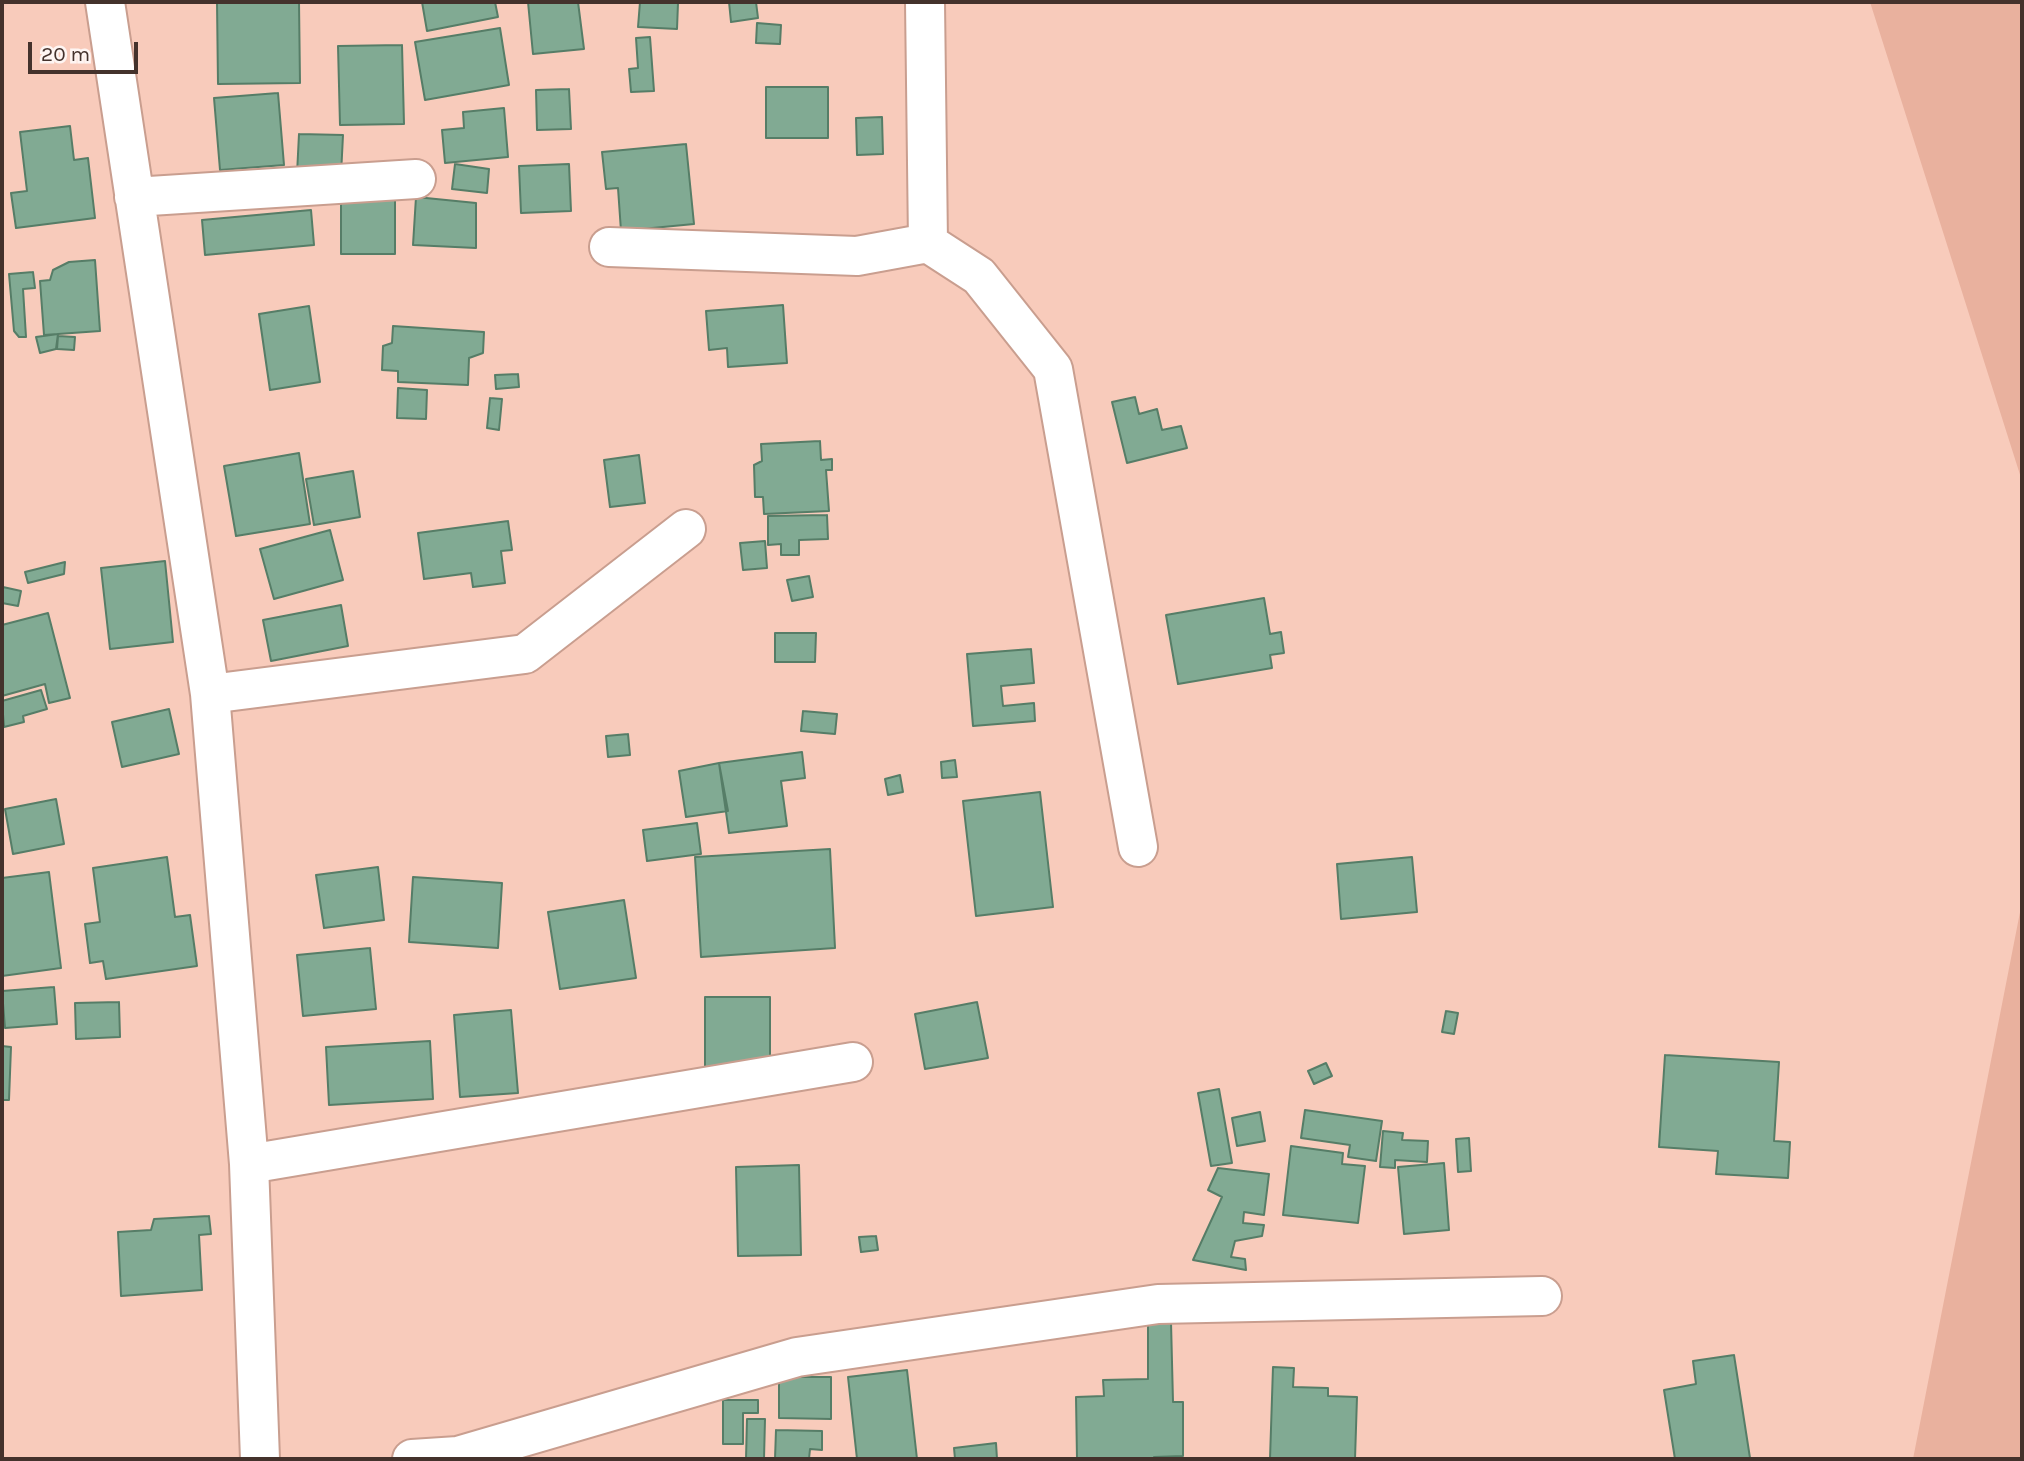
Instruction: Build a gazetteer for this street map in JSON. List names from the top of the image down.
{
  "scale_bar": "20 m"
}
